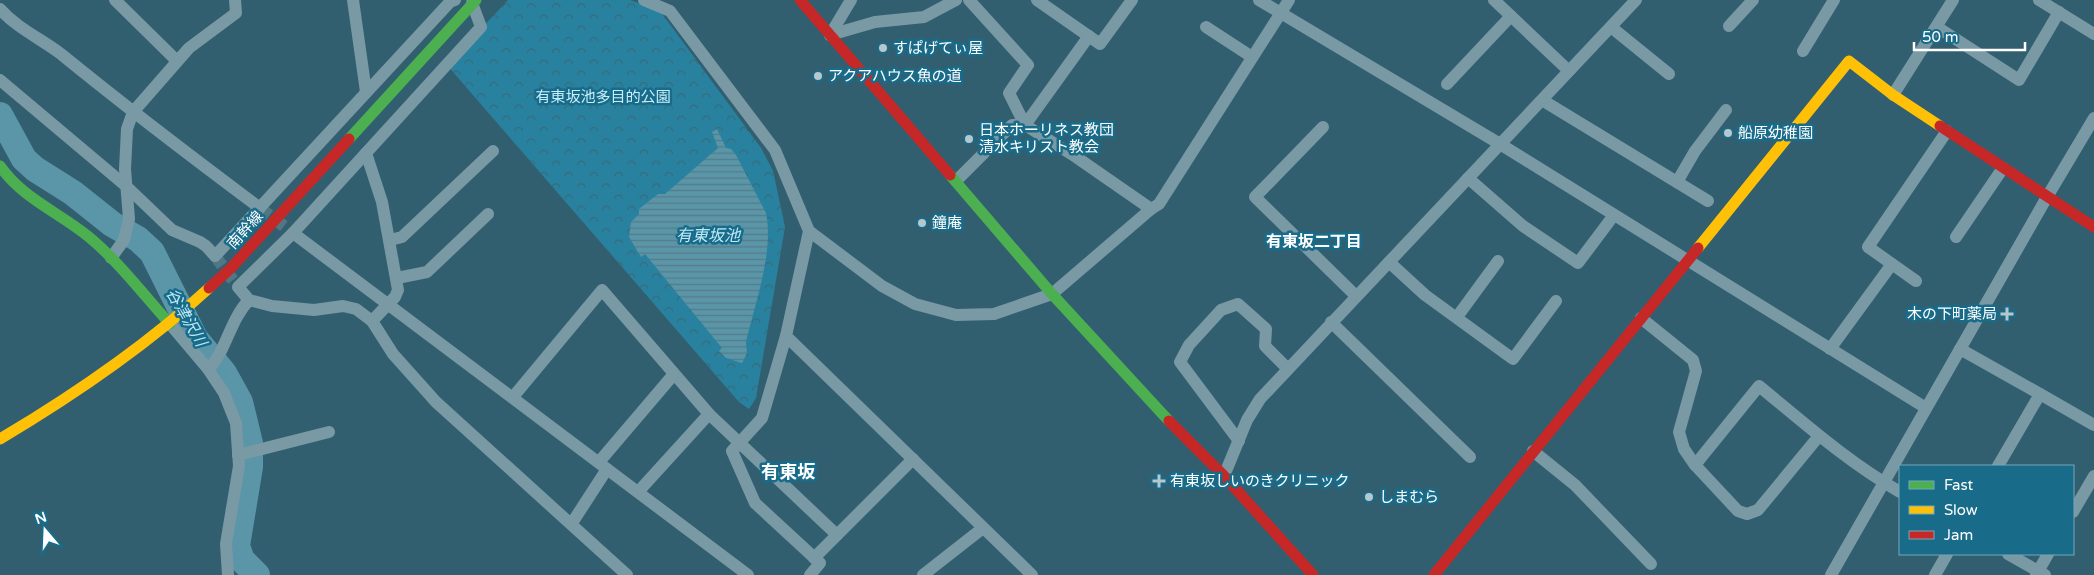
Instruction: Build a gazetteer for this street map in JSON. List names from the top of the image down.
{
  "streets": {
    "street": ["南幹線"]
  },
  "districts": ["有東坂二丁目", "有東坂"],
  "water": ["有東坂池", "谷津沢川"],
  "parks": ["有東坂池多目的公園"],
  "places": {
    "other": [
      "すぱげてぃ屋",
      "アクアハウス魚の道",
      "船原幼稚園",
      "日本ホーリネス教団 清水キリスト教会",
      "鐘庵",
      "しまむら"
    ],
    "health": ["木の下町薬局", "有東坂しいのきクリニック"]
  },
  "legend": ["Fast", "Slow", "Jam"],
  "scale_bar": "50 m",
  "north": "top"
}
